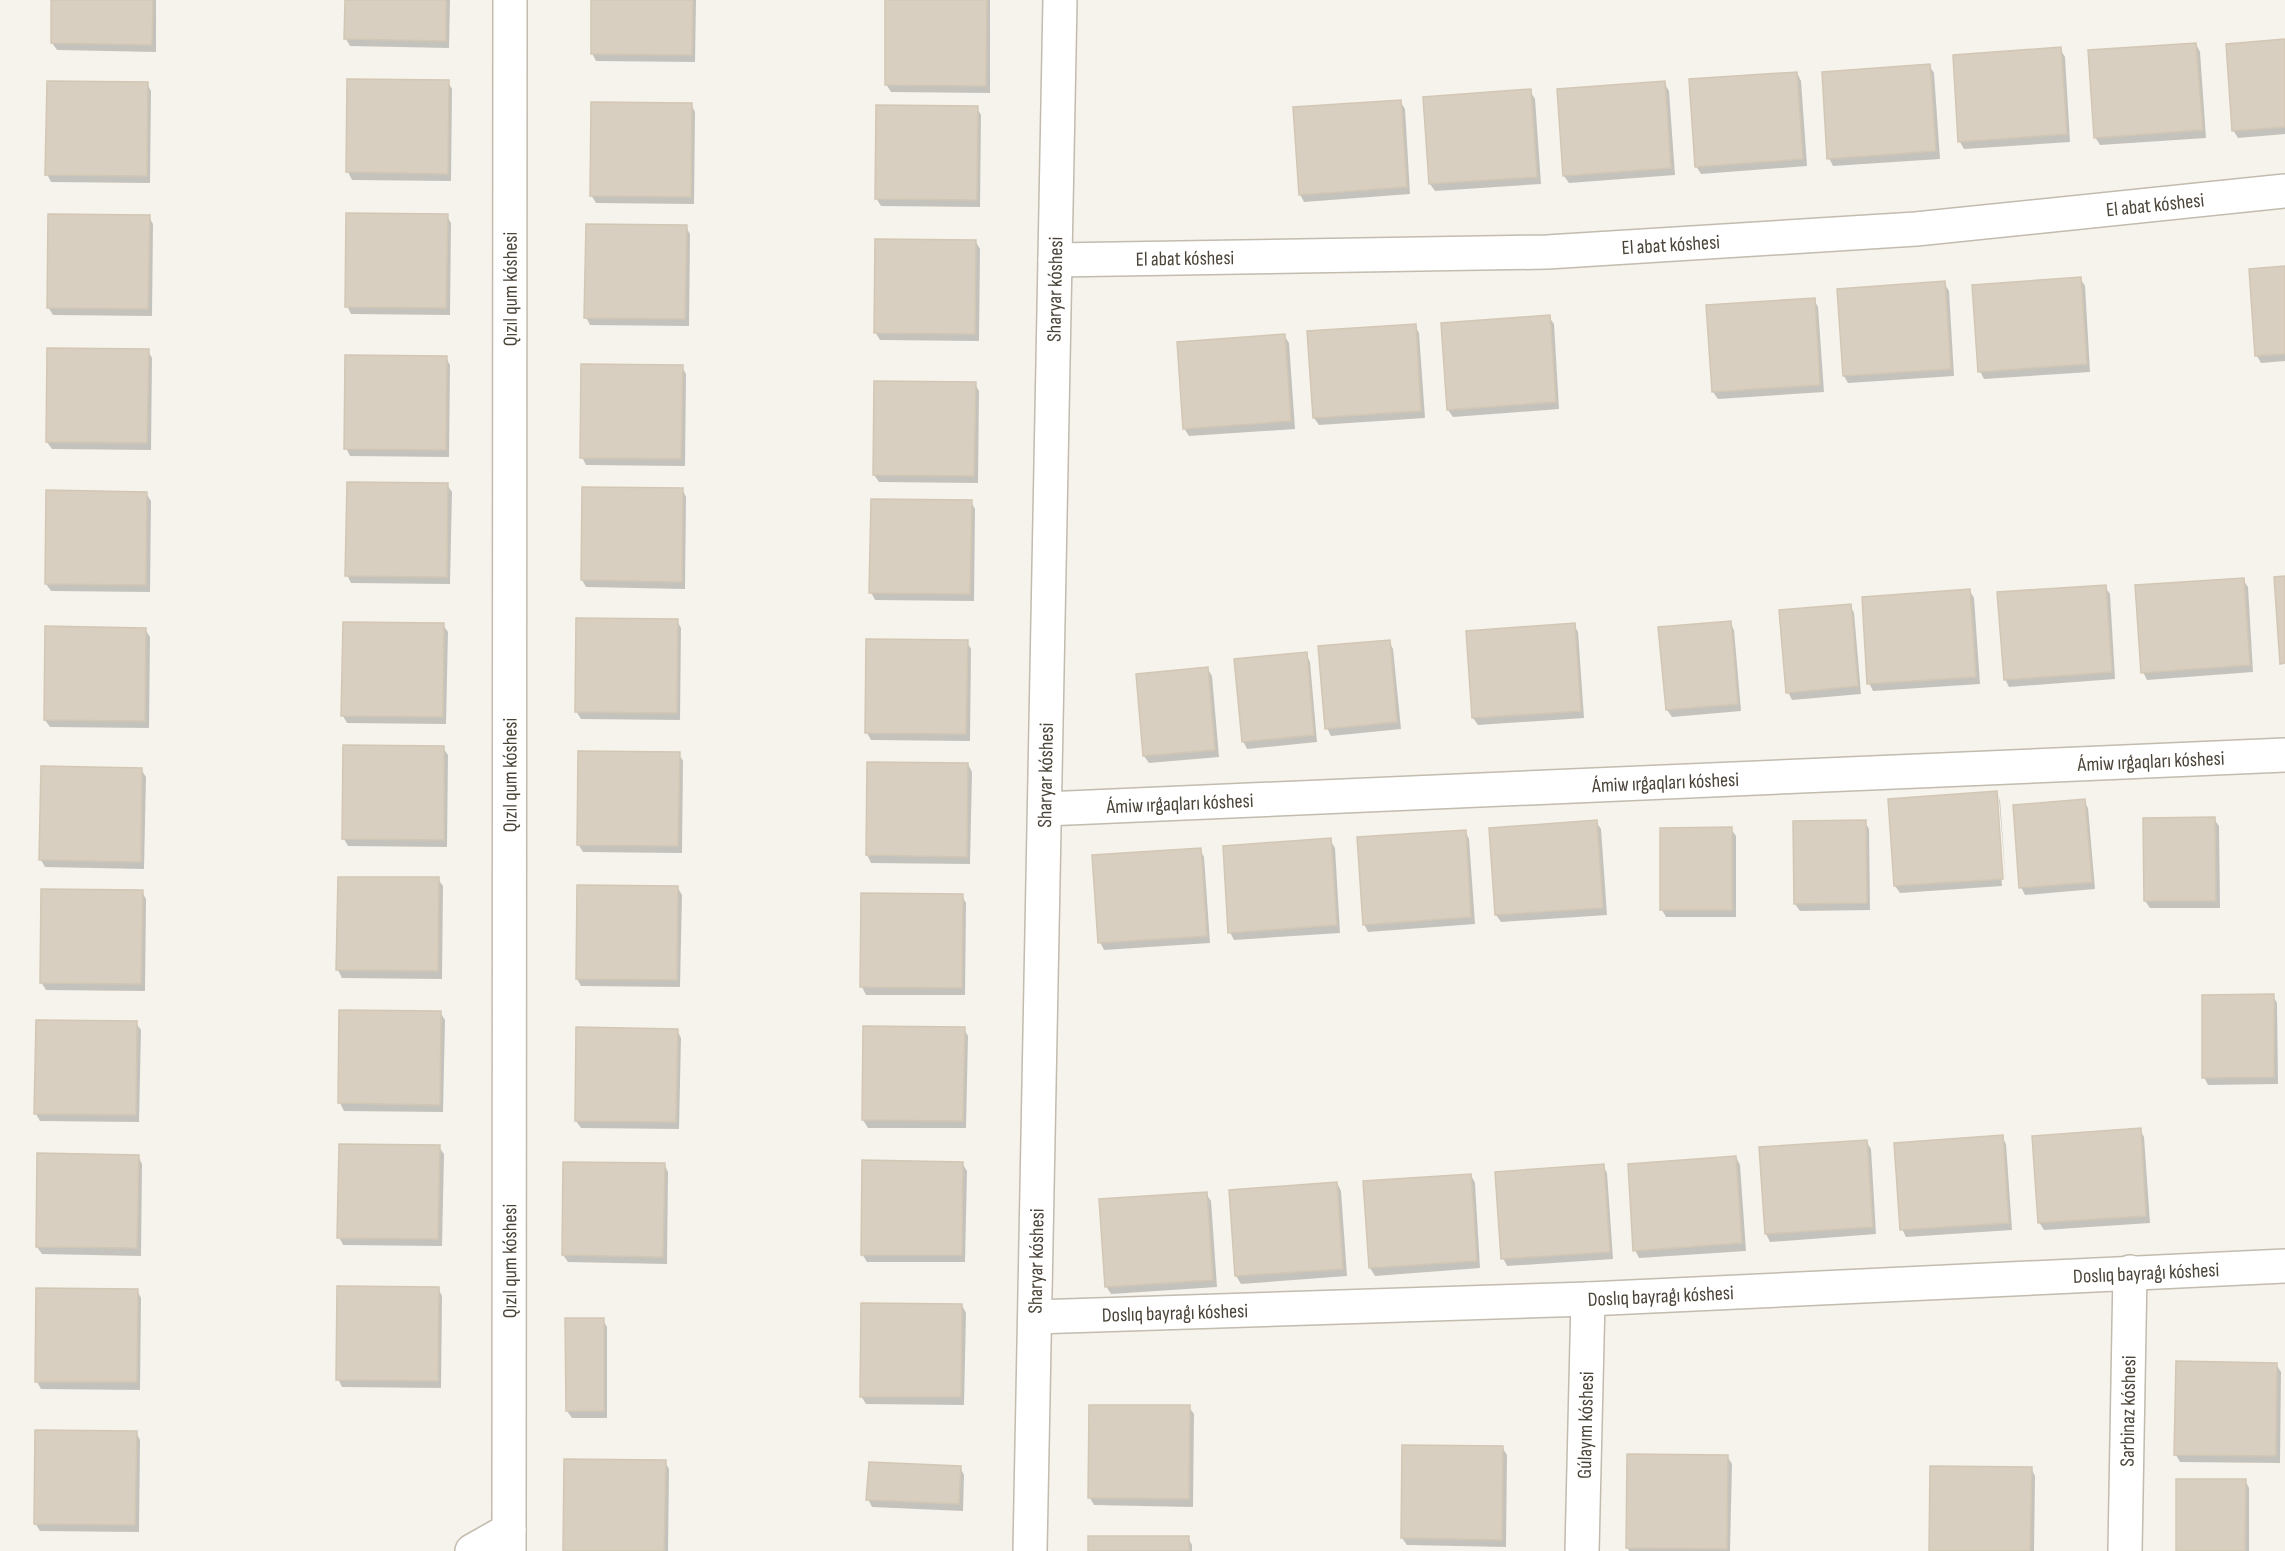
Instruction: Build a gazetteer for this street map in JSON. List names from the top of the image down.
{
  "streets": {
    "street": [
      "El abat kóshesi",
      "Qızıl qum kóshesi",
      "Sharyar kóshesi",
      "Ámiw ırǵaqları kóshesi",
      "Doslıq bayraǵı kóshesi",
      "Sarbinaz kóshesi",
      "Gúlayım kóshesi"
    ]
  },
  "crossings": [
    ["El abat kóshesi", "Sharyar kóshesi"],
    ["Sharyar kóshesi", "Ámiw ırǵaqları kóshesi"],
    ["Sharyar kóshesi", "Doslıq bayraǵı kóshesi"],
    ["Doslıq bayraǵı kóshesi", "Sarbinaz kóshesi"],
    ["Doslıq bayraǵı kóshesi", "Gúlayım kóshesi"]
  ]
}
